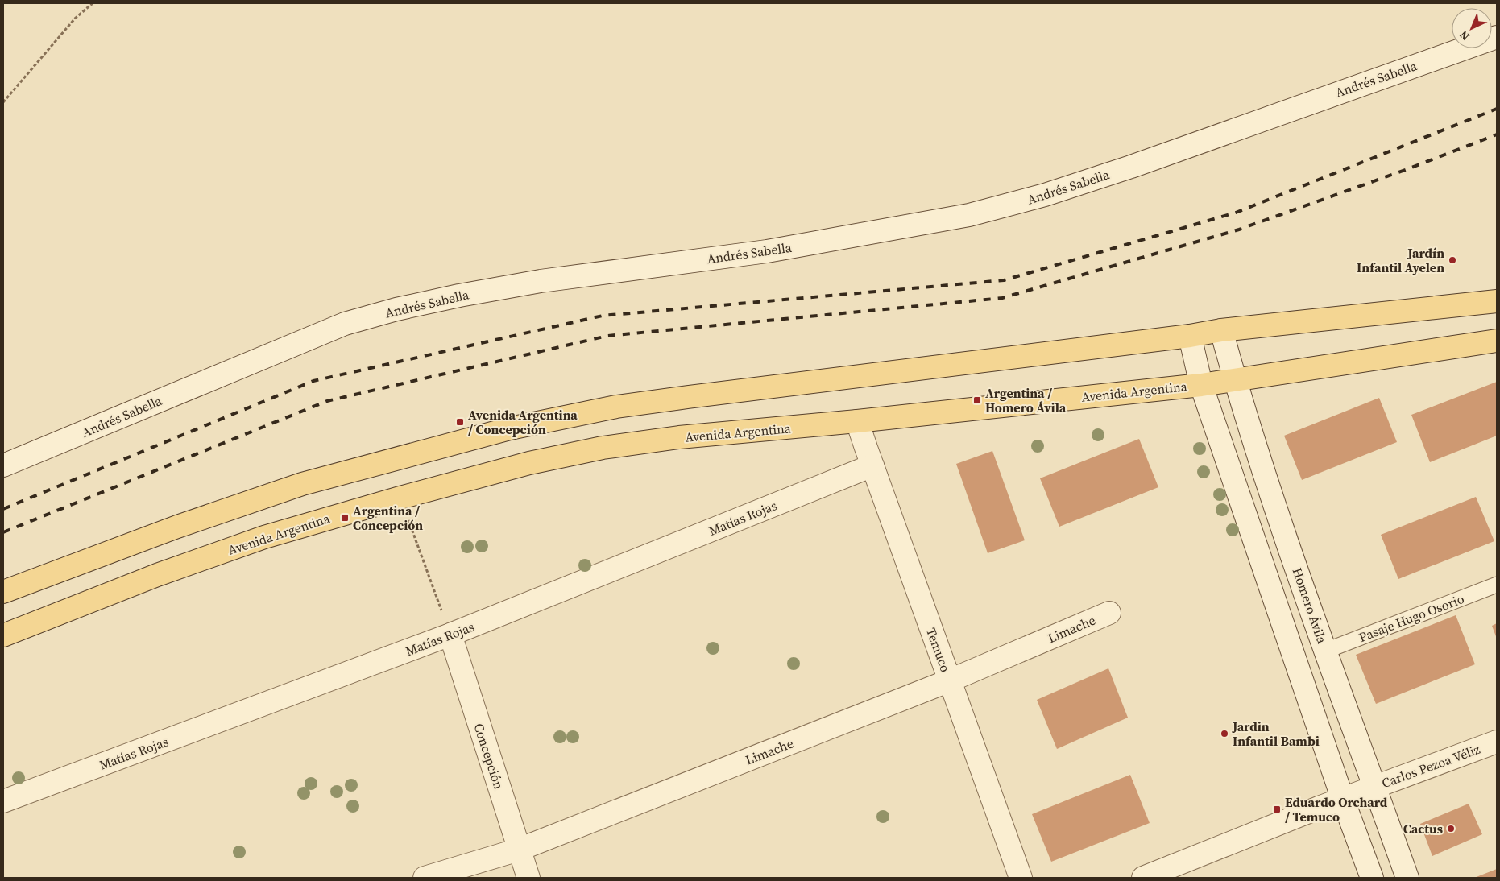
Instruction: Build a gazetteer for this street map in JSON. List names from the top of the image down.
{
  "streets": {
    "main road": ["Avenida Argentina"],
    "street": [
      "Andrés Sabella",
      "Matías Rojas",
      "Homero Ávila",
      "Limache",
      "Temuco",
      "Concepción",
      "Carlos Pezoa Véliz"
    ],
    "lane": ["Pasaje Hugo Osorio"]
  },
  "crossings": [
    ["Avenida Argentina", "Homero Ávila"],
    ["Avenida Argentina", "Temuco"],
    ["Matías Rojas", "Temuco"],
    ["Matías Rojas", "Concepción"],
    ["Homero Ávila", "Pasaje Hugo Osorio"],
    ["Homero Ávila", "Carlos Pezoa Véliz"],
    ["Limache", "Temuco"],
    ["Limache", "Concepción"]
  ],
  "places": {
    "other": ["Jardín Infantil Ayelen", "Jardin Infantil Bambi", "Cactus"],
    "transit": [
      "Argentina / Homero Ávila",
      "Avenida Argentina / Concepción",
      "Argentina / Concepción",
      "Eduardo Orchard / Temuco"
    ]
  },
  "north": "bottom left"
}
